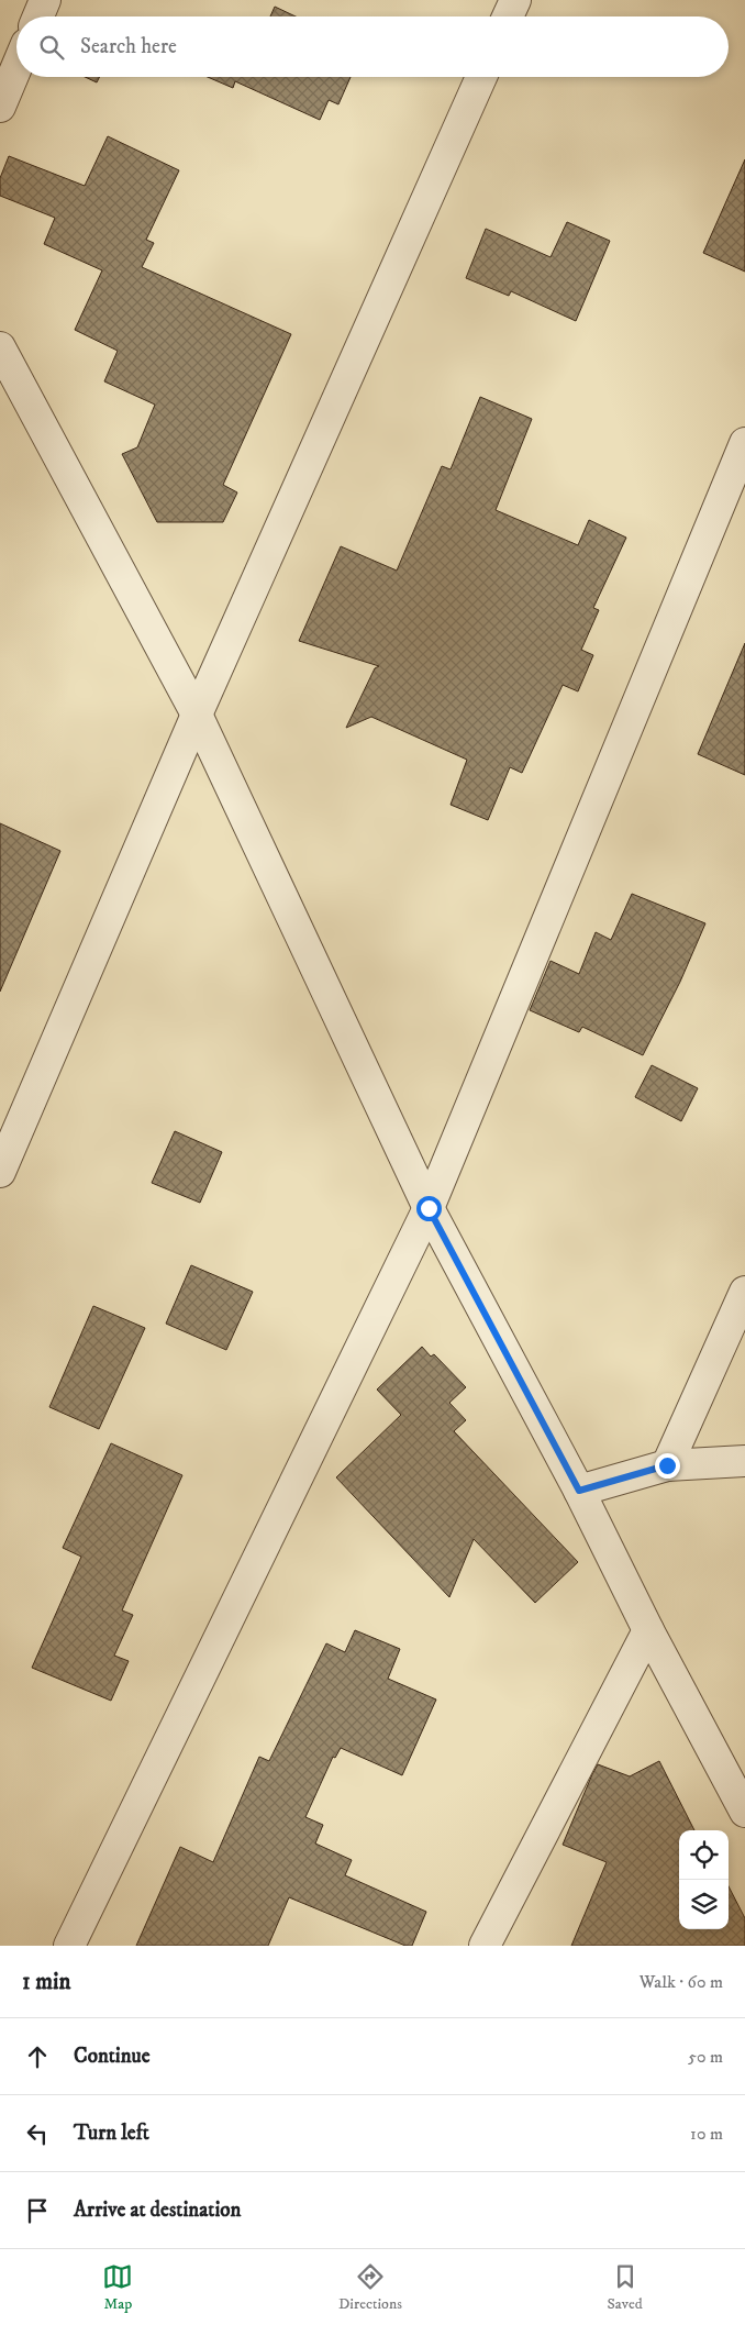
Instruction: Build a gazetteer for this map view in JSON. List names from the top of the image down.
{
  "page": {
    "search": "Search here",
    "heading": ["1 min", "Walk · 60 m"],
    "list": [
      ["Continue", "50 m"],
      ["Turn left", "10 m"],
      "Arrive at destination"
    ],
    "nav": ["Map", "Directions", "Saved"]
  }
}
